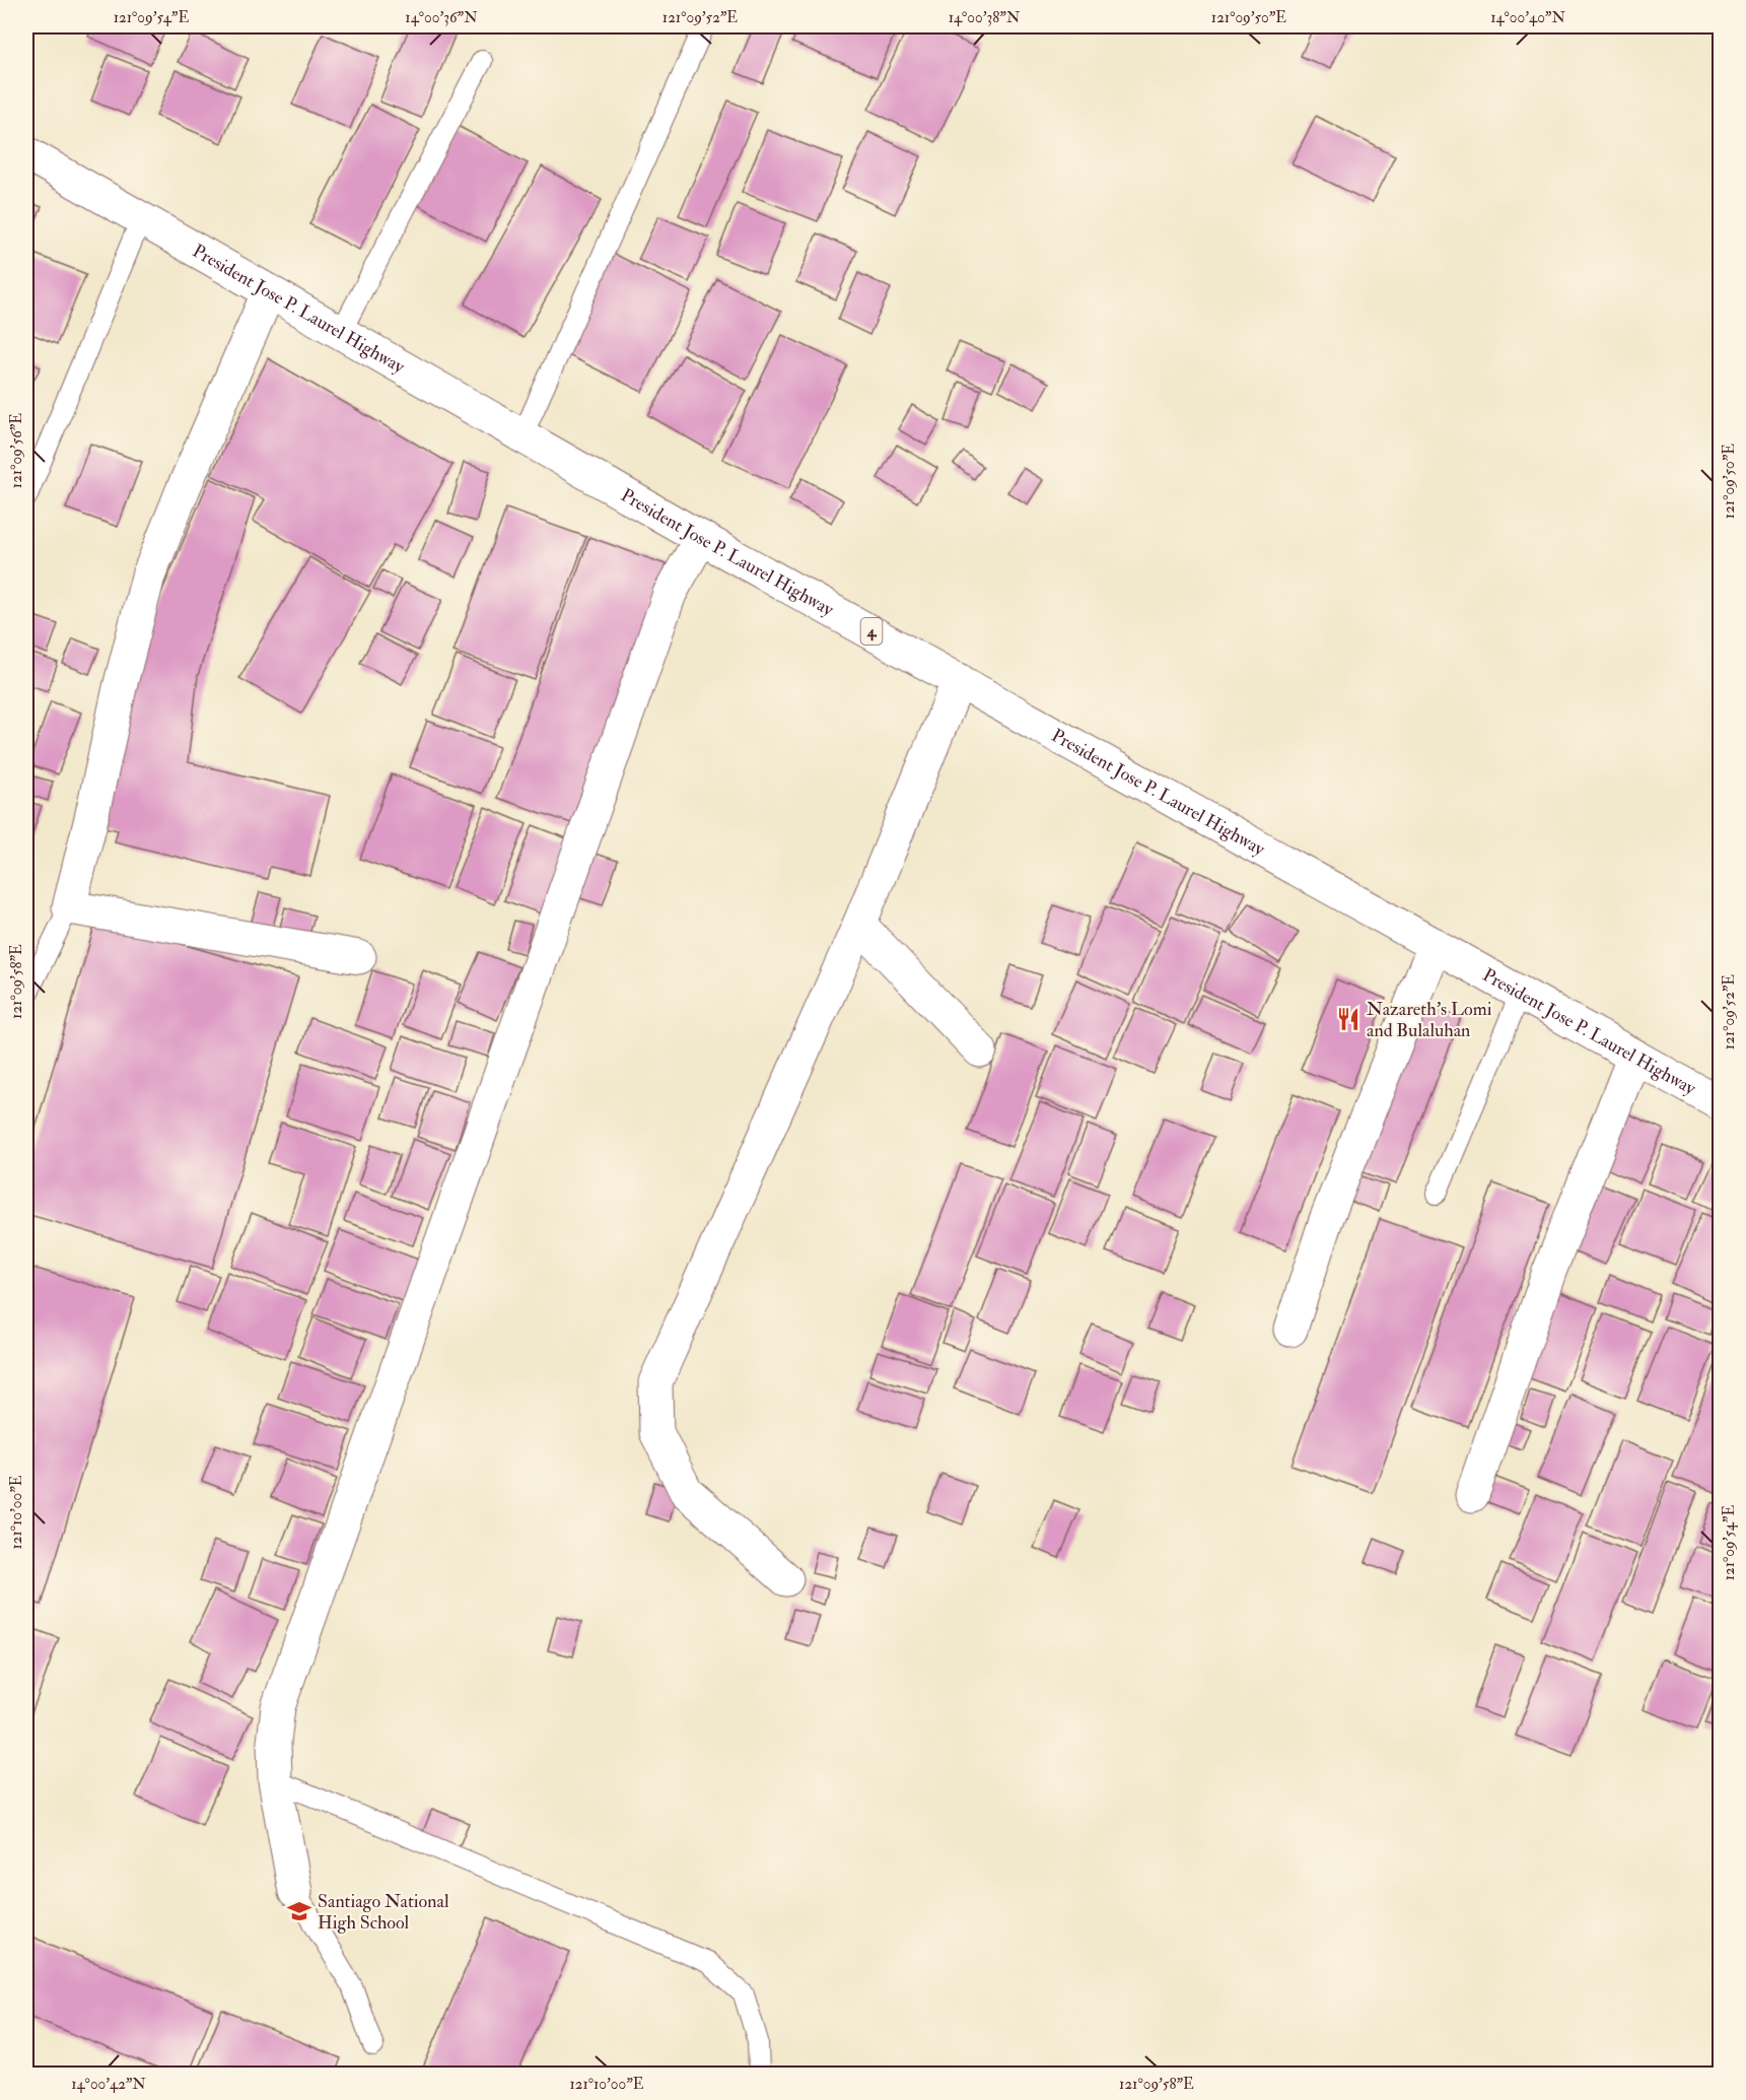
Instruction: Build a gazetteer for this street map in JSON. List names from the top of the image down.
{
  "streets": {
    "main road": ["President Jose P. Laurel Highway", "4"]
  },
  "places": {
    "restaurant": ["Nazareth's Lomi and Bulaluhan"],
    "school or university": ["Santiago National High School"]
  },
  "coordinates": [
    "121°09'54\"E",
    "14°00'36\"N",
    "121°09'52\"E",
    "14°00'38\"N",
    "121°09'50\"E",
    "14°00'40\"N",
    "121°09'56\"E",
    "121°09'58\"E",
    "121°10'00\"E",
    "14°00'42\"N"
  ]
}
